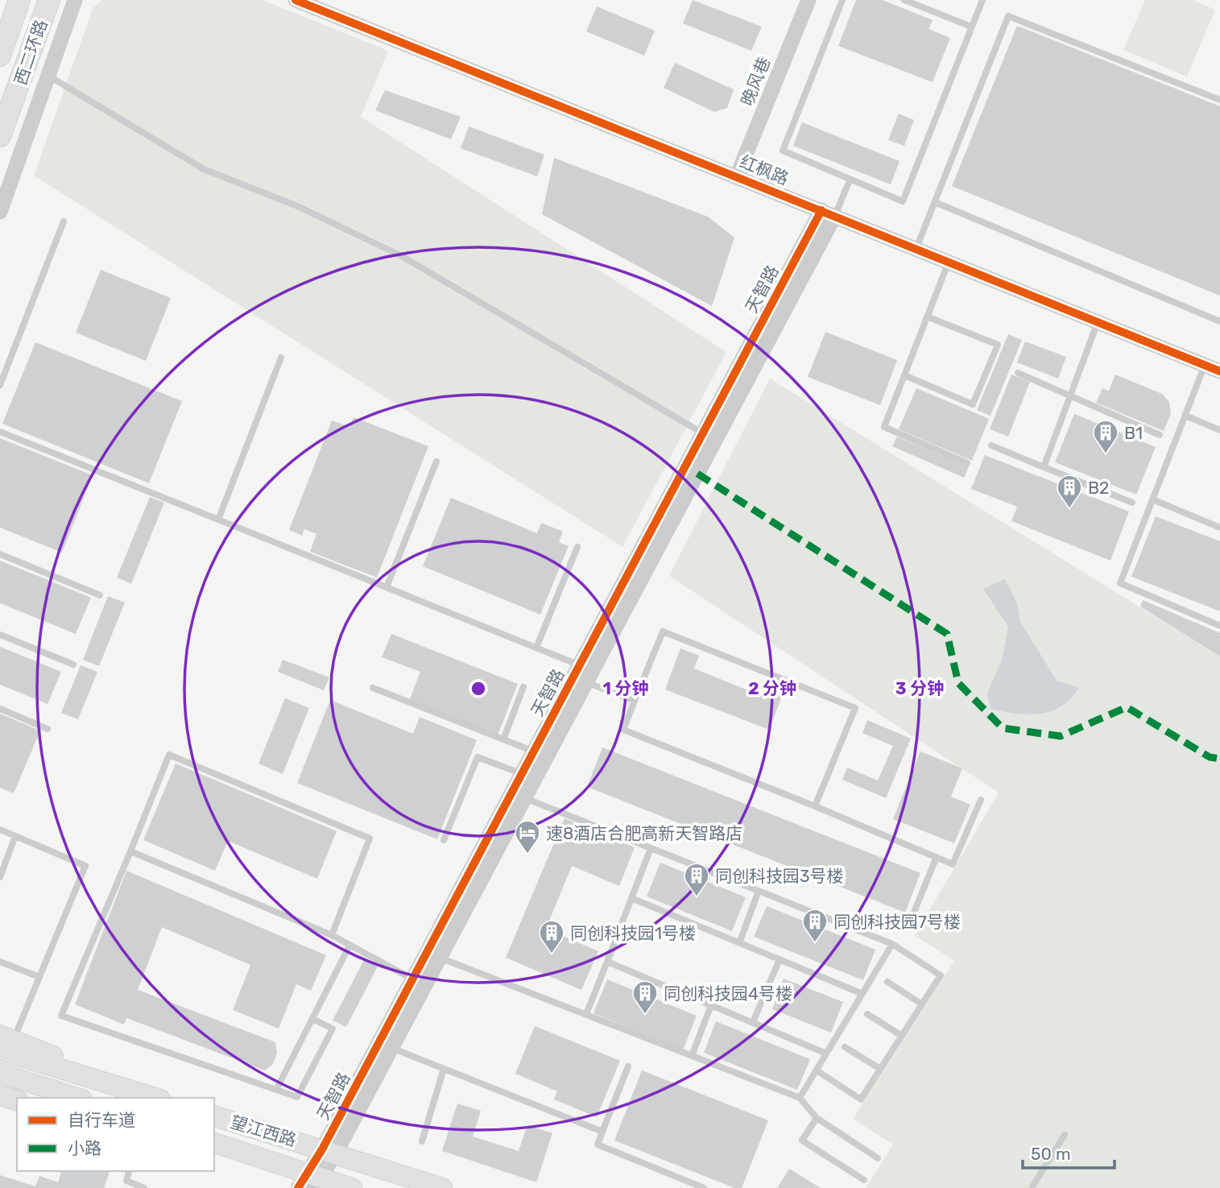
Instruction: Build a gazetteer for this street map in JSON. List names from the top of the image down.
{
  "streets": {
    "highway": ["西二环路"],
    "main road": ["望江西路"],
    "street": ["晚风巷", "红枫路", "天智路"]
  },
  "crossings": [
    ["晚风巷", "红枫路"],
    ["红枫路", "天智路"],
    ["天智路", "望江西路"]
  ],
  "places": {
    "building": [
      "B1",
      "B2",
      "同创科技园3号楼",
      "同创科技园7号楼",
      "同创科技园1号楼",
      "同创科技园4号楼"
    ],
    "hotel": ["速8酒店合肥高新天智路店"]
  },
  "legend": ["自行车道", "小路"],
  "scale_bar": "50 m",
  "rings": ["1 分钟", "2 分钟", "3 分钟"]
}
